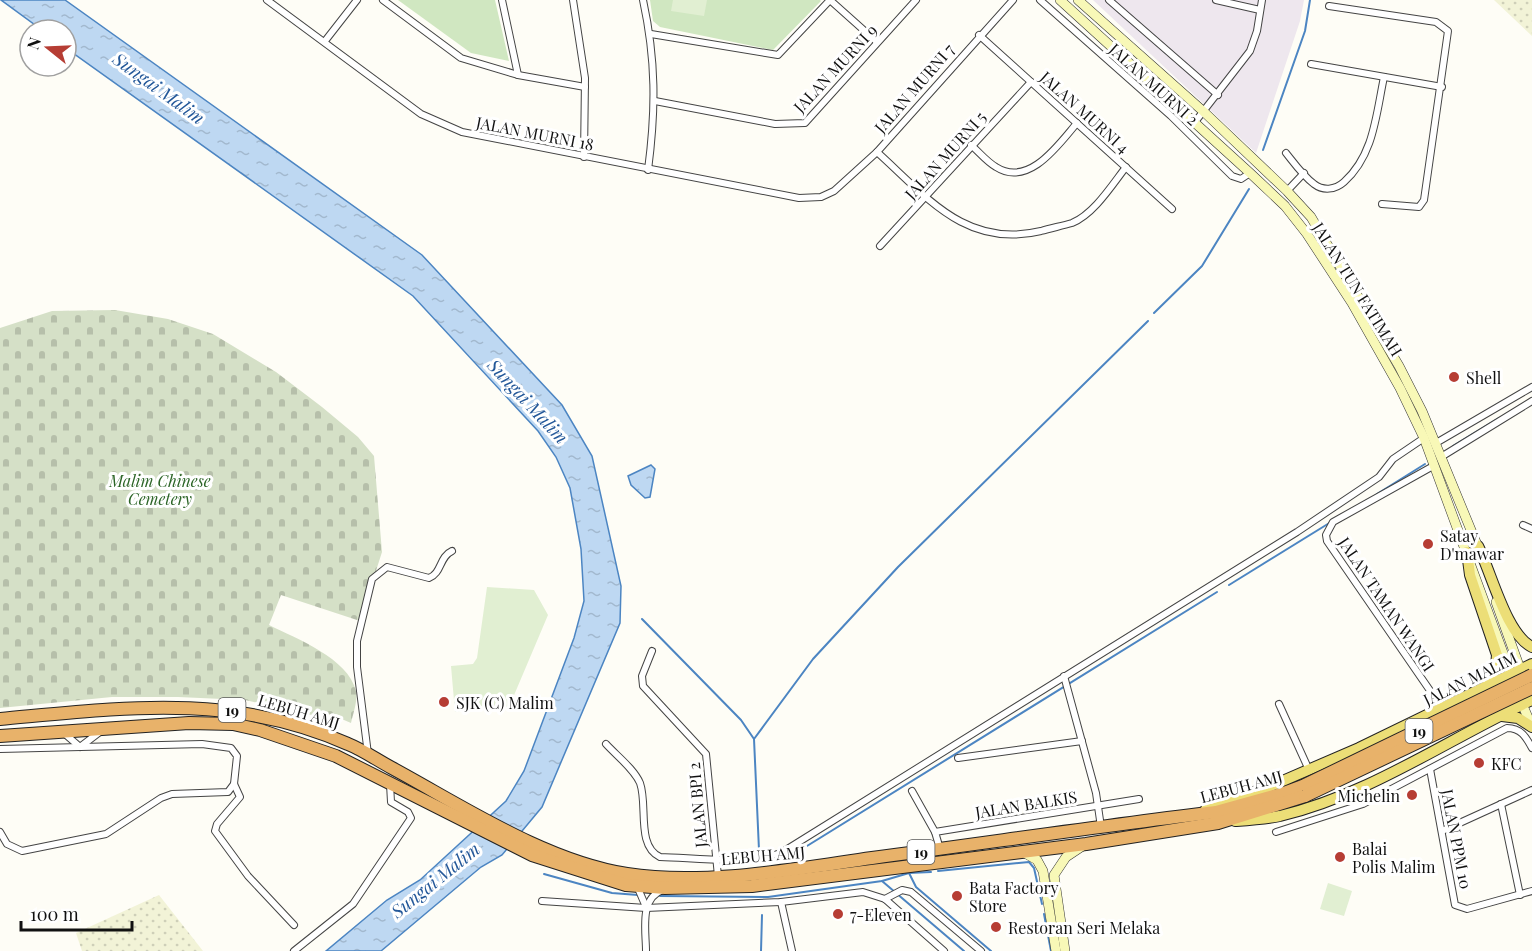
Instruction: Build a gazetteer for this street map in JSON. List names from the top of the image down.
{
  "streets": {
    "highway": ["19", "LEBUH AMJ"],
    "main road": ["JALAN TUN FATIMAH", "JALAN MALIM"],
    "street": [
      "JALAN MURNI 9",
      "JALAN MURNI 2",
      "JALAN MURNI 7",
      "JALAN MURNI 4",
      "JALAN MURNI 18",
      "JALAN MURNI 5",
      "JALAN TAMAN WANGI",
      "JALAN BALKIS",
      "JALAN BPI 2",
      "JALAN PPM 10"
    ]
  },
  "crossings": [
    ["JALAN MURNI 2", "JALAN TUN FATIMAH"],
    ["JALAN MURNI 7", "JALAN MURNI 4"],
    ["JALAN MURNI 7", "JALAN MURNI 18"],
    ["JALAN MURNI 4", "JALAN MURNI 5"],
    ["JALAN TUN FATIMAH", "JALAN TAMAN WANGI"],
    ["JALAN TUN FATIMAH", "JALAN MALIM"],
    ["JALAN TUN FATIMAH", "LEBUH AMJ"],
    ["JALAN TAMAN WANGI", "JALAN MALIM"],
    ["JALAN MALIM", "LEBUH AMJ"],
    ["LEBUH AMJ", "JALAN BPI 2"]
  ],
  "water": ["Sungai Malim"],
  "parks": ["Malim Chinese Cemetery"],
  "places": [
    "Shell",
    "Satay D'mawar",
    "SJK (C) Malim",
    "KFC",
    "Michelin",
    "Balai Polis Malim",
    "Bata Factory Store",
    "7-Eleven",
    "Restoran Seri Melaka"
  ],
  "scale_bar": "100 m",
  "north": "left"
}
